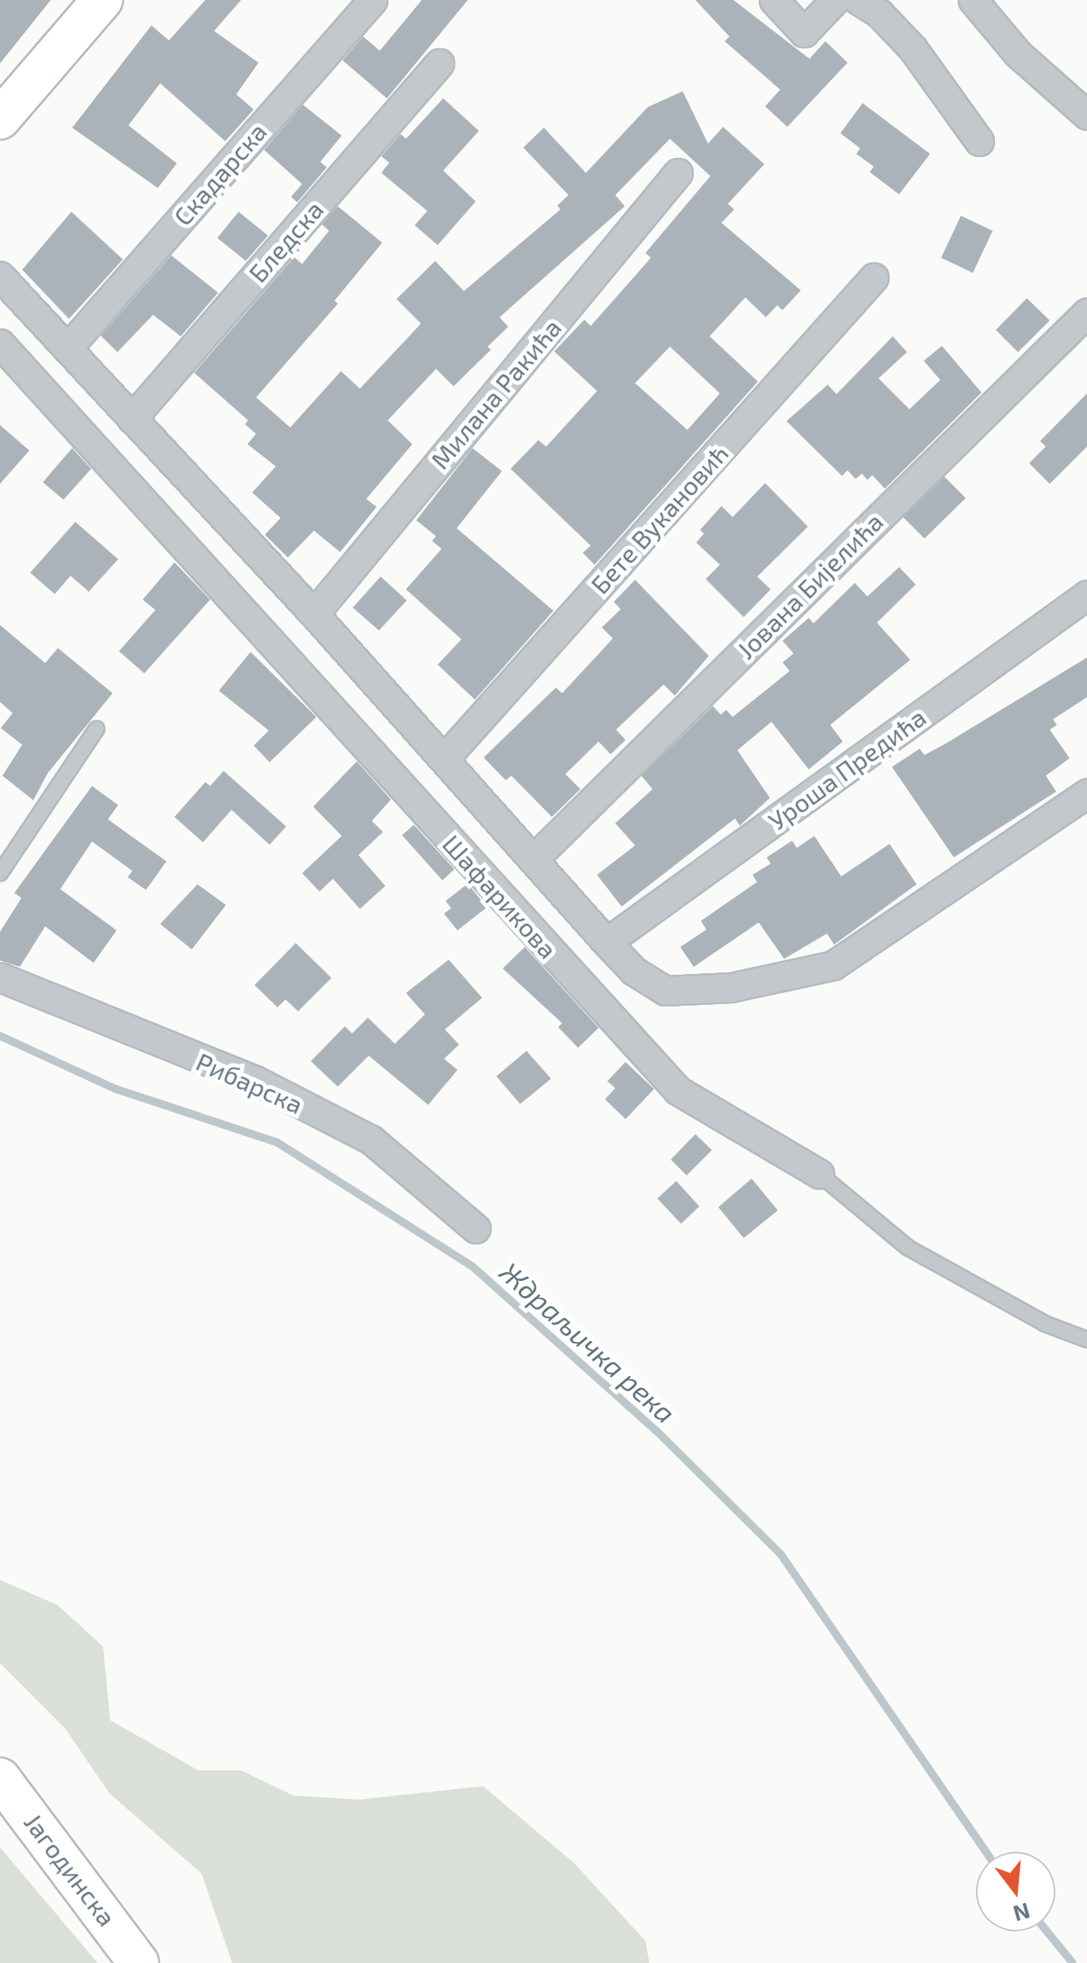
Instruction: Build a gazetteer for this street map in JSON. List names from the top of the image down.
{
  "streets": {
    "main road": ["Јагодинска"],
    "street": [
      "Скадарска",
      "Бледска",
      "Милана Ракића",
      "Бете Вукановић",
      "Јована Бијелића",
      "Уроша Предића",
      "Шафарикова",
      "Рибарска"
    ]
  },
  "water": ["Ждраљичка река"],
  "north": "bottom"
}
